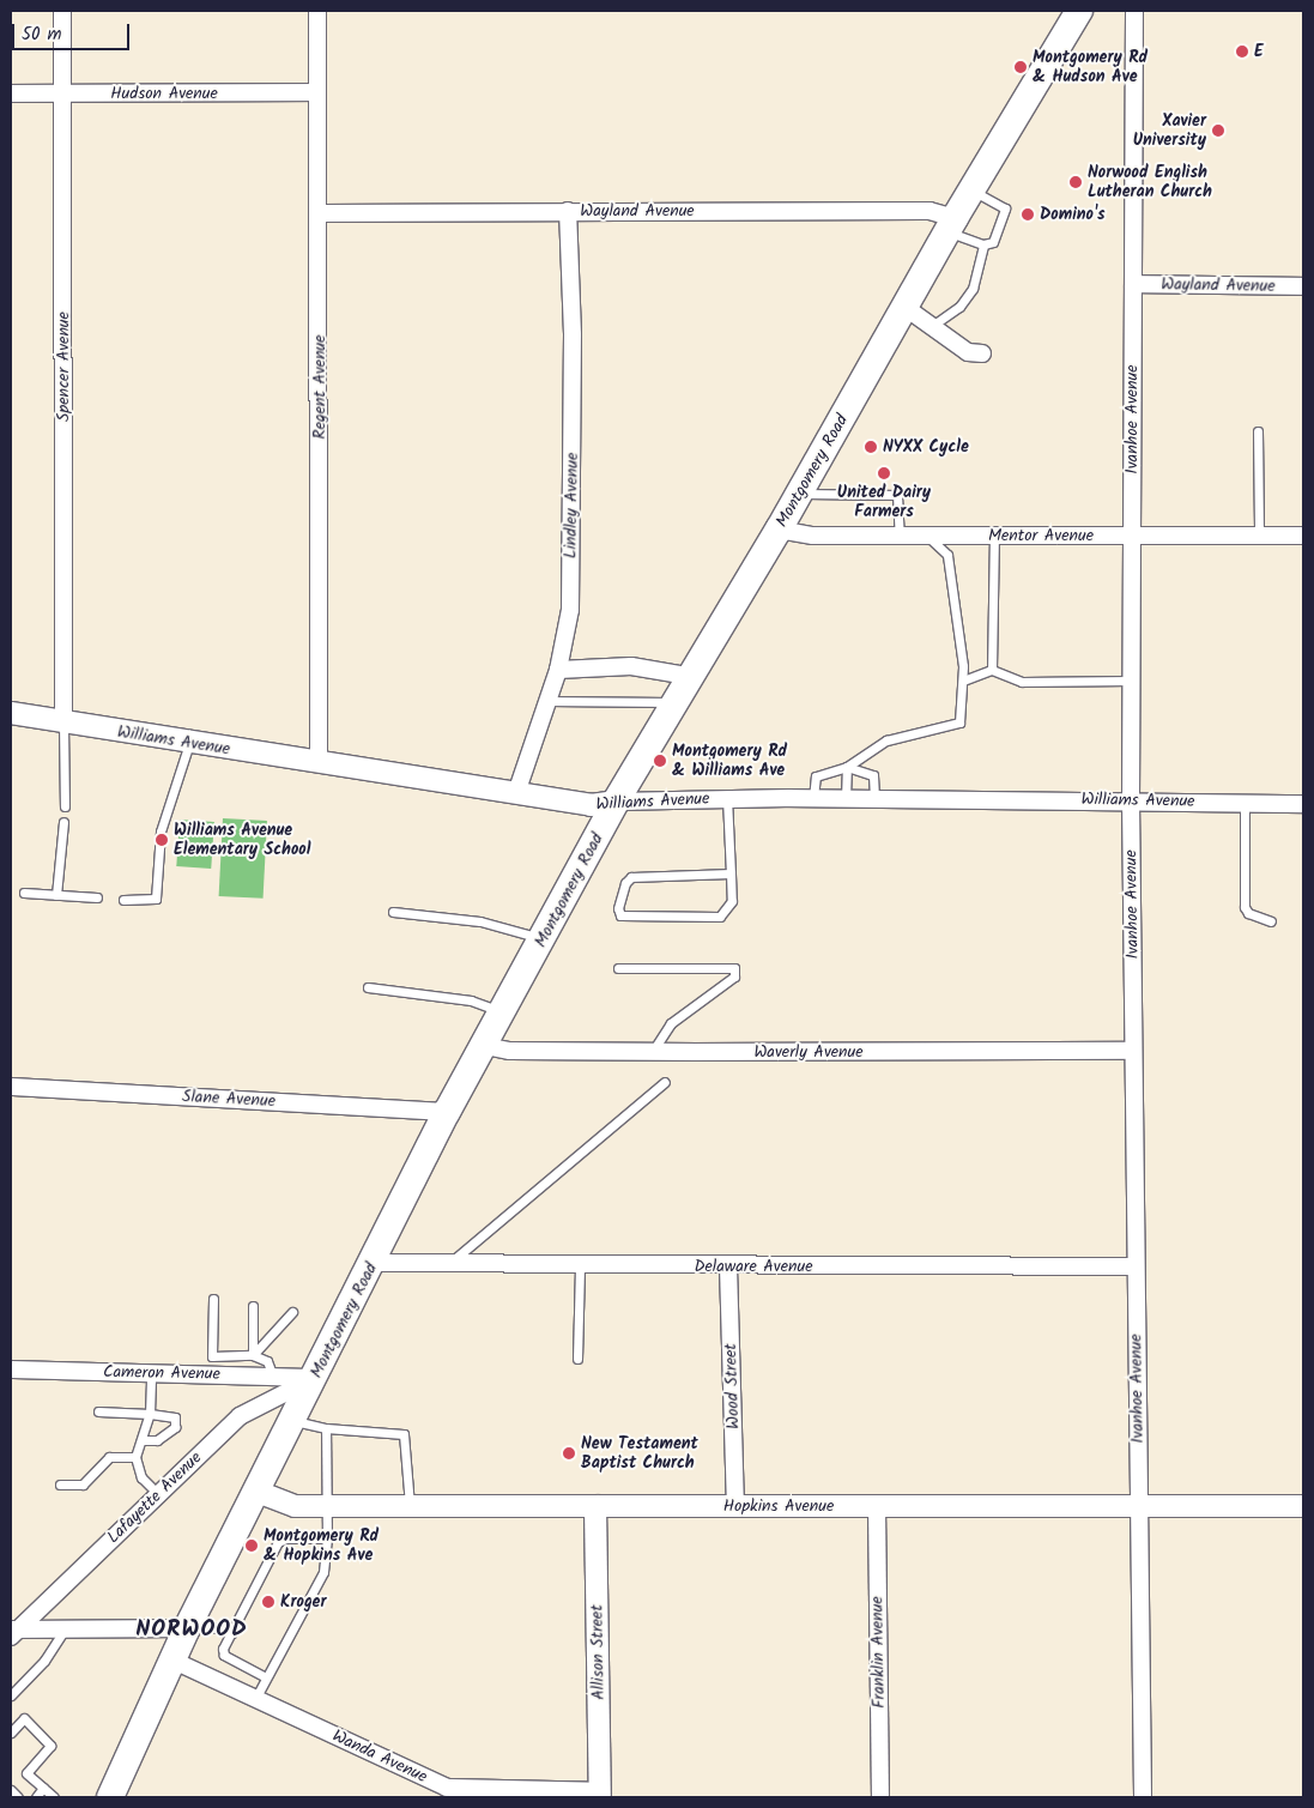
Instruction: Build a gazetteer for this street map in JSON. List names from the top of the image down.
{
  "streets": {
    "main road": ["Montgomery Road"],
    "street": [
      "Hudson Avenue",
      "Wayland Avenue",
      "Spencer Avenue",
      "Regent Avenue",
      "Ivanhoe Avenue",
      "Lindley Avenue",
      "Mentor Avenue",
      "Williams Avenue",
      "Waverly Avenue",
      "Slane Avenue",
      "Delaware Avenue",
      "Cameron Avenue",
      "Wood Street",
      "Lafayette Avenue",
      "Hopkins Avenue",
      "Allison Street",
      "Franklin Avenue",
      "Wanda Avenue"
    ]
  },
  "crossings": [
    ["Hudson Avenue", "Spencer Avenue"],
    ["Hudson Avenue", "Regent Avenue"],
    ["Wayland Avenue", "Regent Avenue"],
    ["Wayland Avenue", "Ivanhoe Avenue"],
    ["Wayland Avenue", "Montgomery Road"],
    ["Wayland Avenue", "Lindley Avenue"],
    ["Spencer Avenue", "Williams Avenue"],
    ["Regent Avenue", "Williams Avenue"],
    ["Ivanhoe Avenue", "Mentor Avenue"],
    ["Ivanhoe Avenue", "Williams Avenue"],
    ["Ivanhoe Avenue", "Waverly Avenue"],
    ["Ivanhoe Avenue", "Delaware Avenue"],
    ["Ivanhoe Avenue", "Hopkins Avenue"],
    ["Montgomery Road", "Mentor Avenue"],
    ["Montgomery Road", "Williams Avenue"],
    ["Montgomery Road", "Waverly Avenue"],
    ["Montgomery Road", "Slane Avenue"],
    ["Montgomery Road", "Delaware Avenue"],
    ["Montgomery Road", "Cameron Avenue"],
    ["Montgomery Road", "Lafayette Avenue"],
    ["Montgomery Road", "Hopkins Avenue"],
    ["Montgomery Road", "Wanda Avenue"],
    ["Lindley Avenue", "Williams Avenue"],
    ["Delaware Avenue", "Wood Street"],
    ["Cameron Avenue", "Lafayette Avenue"],
    ["Wood Street", "Hopkins Avenue"],
    ["Hopkins Avenue", "Allison Street"],
    ["Hopkins Avenue", "Franklin Avenue"],
    ["Allison Street", "Wanda Avenue"]
  ],
  "districts": ["NORWOOD"],
  "places": [
    "E",
    "Montgomery Rd & Hudson Ave",
    "Xavier University",
    "Norwood English Lutheran Church",
    "Domino's",
    "NYXX Cycle",
    "United Dairy Farmers",
    "Montgomery Rd & Williams Ave",
    "Williams Avenue Elementary School",
    "New Testament Baptist Church",
    "Montgomery Rd & Hopkins Ave",
    "Kroger"
  ],
  "scale_bar": "50 m"
}
